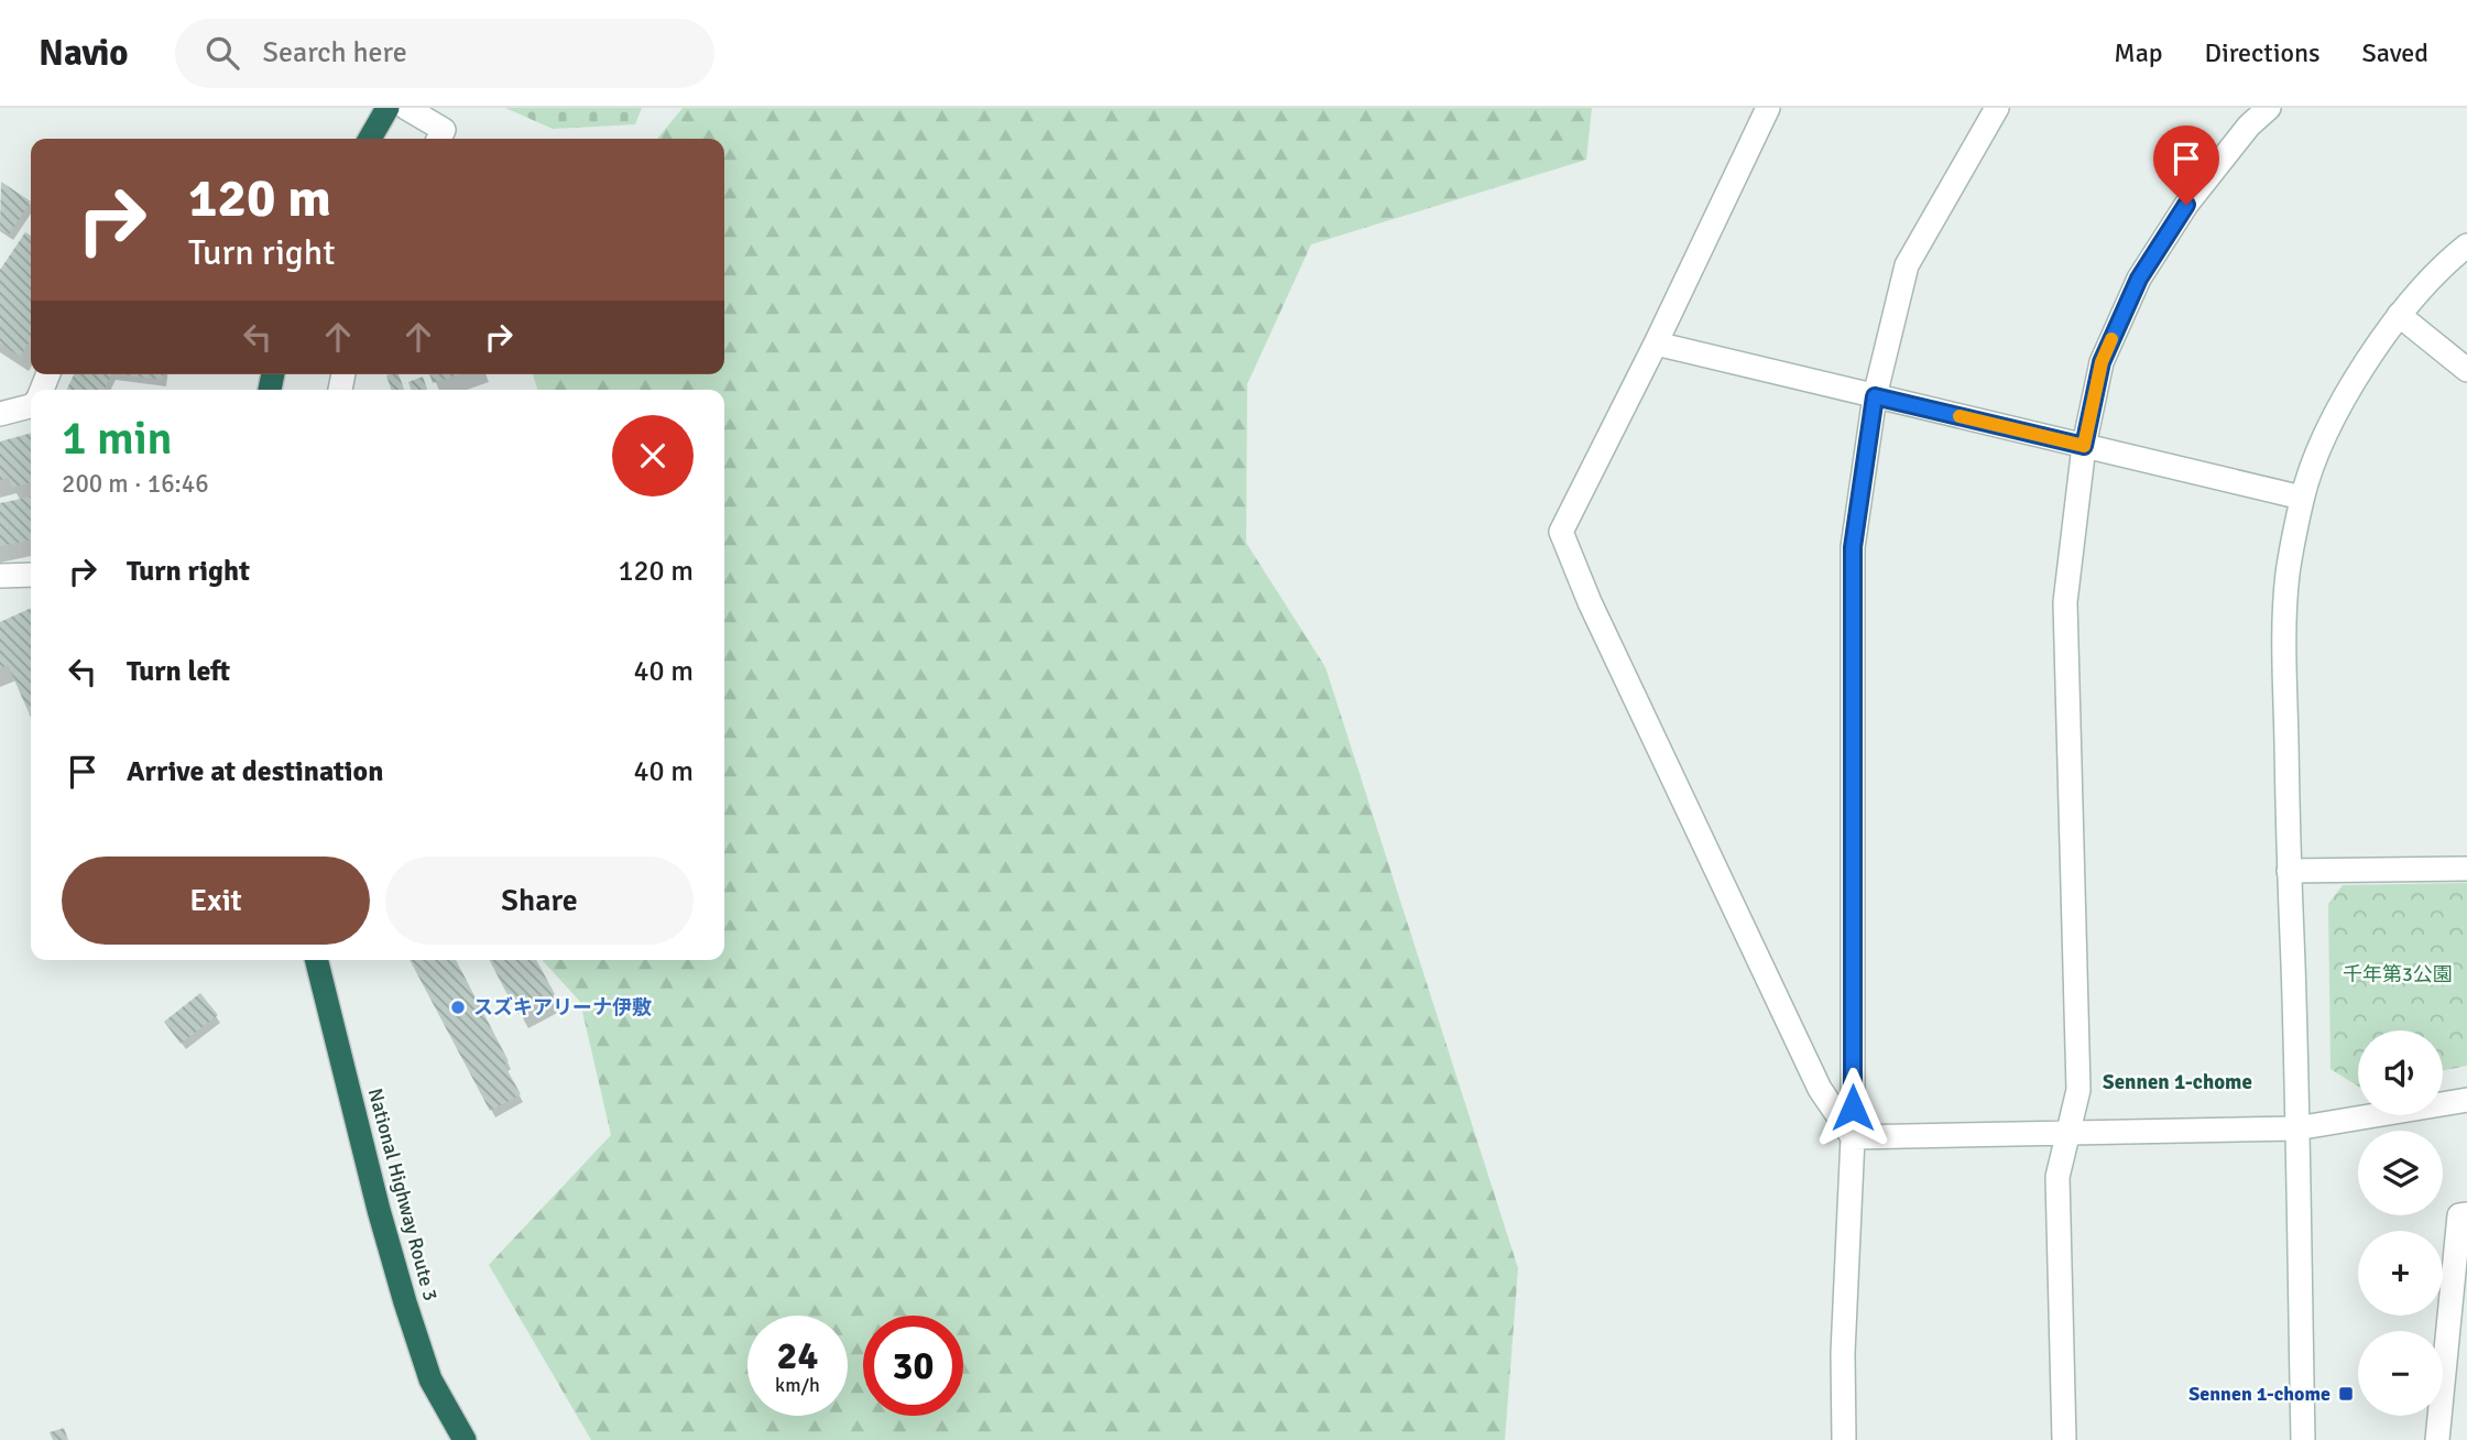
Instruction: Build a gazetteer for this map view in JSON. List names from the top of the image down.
{
  "streets": {
    "highway": ["National Highway Route 3"]
  },
  "districts": ["Sennen 1-chome"],
  "parks": ["千年第3公園"],
  "places": {
    "other": ["スズキアリーナ伊敷"],
    "transit": ["Sennen 1-chome"]
  },
  "page": {
    "header": "Navio",
    "search": "Search here",
    "nav": ["Map", "Directions", "Saved"],
    "turn": ["120 m", "Turn right"],
    "heading": ["1 min", "200 m · 16:46"],
    "list": [
      {
        "name": "Turn right",
        "value": "120 m"
      },
      {
        "name": "Turn left",
        "value": "40 m"
      },
      {
        "name": "Arrive at destination",
        "value": "40 m"
      }
    ],
    "buttons": ["Exit", "Share"],
    "map_buttons": ["+", "−"],
    "speed": "24 km/h",
    "limit": "30"
  }
}
